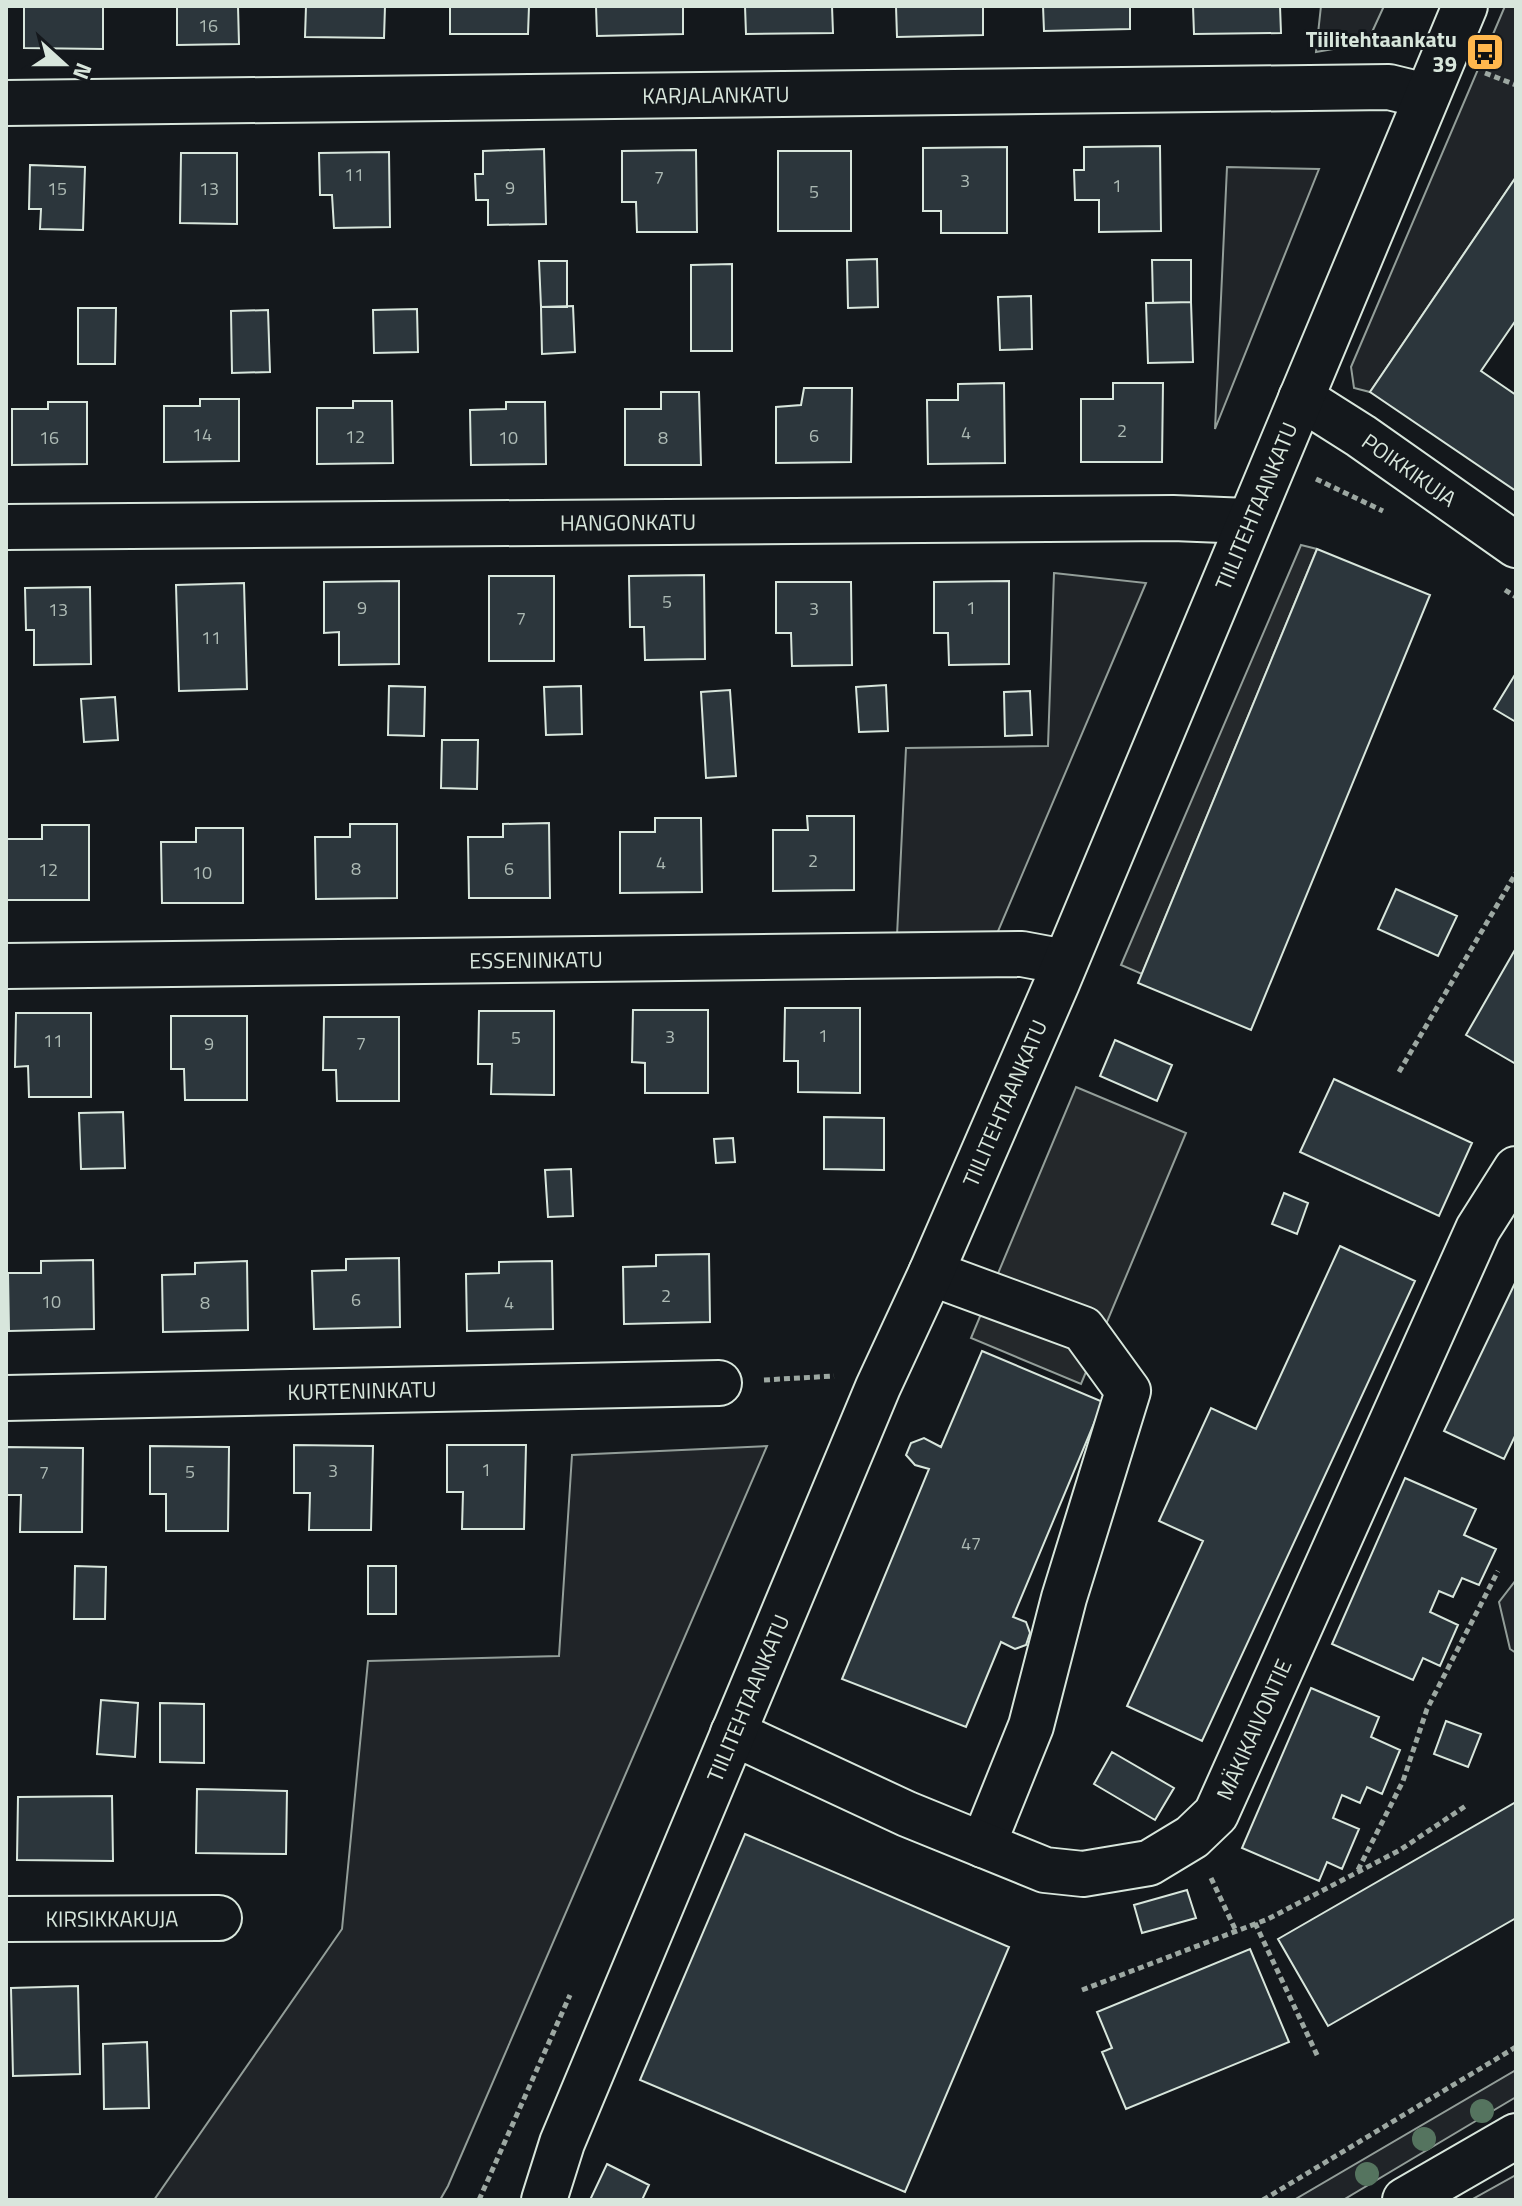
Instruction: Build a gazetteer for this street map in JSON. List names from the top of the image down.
{
  "streets": {
    "street": [
      "KARJALANKATU",
      "POIKKIKUJA",
      "TIILITEHTAANKATU",
      "HANGONKATU",
      "ESSENINKATU",
      "KURTENINKATU",
      "MÄKIKAIVONTIE",
      "KIRSIKKAKUJA"
    ]
  },
  "crossings": [
    ["KARJALANKATU", "TIILITEHTAANKATU"],
    ["POIKKIKUJA", "TIILITEHTAANKATU"],
    ["TIILITEHTAANKATU", "HANGONKATU"],
    ["TIILITEHTAANKATU", "ESSENINKATU"],
    ["TIILITEHTAANKATU", "MÄKIKAIVONTIE"]
  ],
  "places": {
    "bus stop": ["Tiilitehtaankatu 39"]
  },
  "house_numbers": [
    "16",
    "11",
    "7",
    "3",
    "1",
    "9",
    "15",
    "13",
    "5",
    "2",
    "4",
    "14",
    "6",
    "12",
    "16",
    "10",
    "8",
    "5",
    "9",
    "1",
    "3",
    "13",
    "7",
    "11",
    "2",
    "4",
    "8",
    "6",
    "12",
    "10",
    "1",
    "3",
    "5",
    "11",
    "9",
    "7",
    "2",
    "6",
    "10",
    "8",
    "4",
    "1",
    "3",
    "5",
    "7",
    "47"
  ],
  "north": "right"
}
